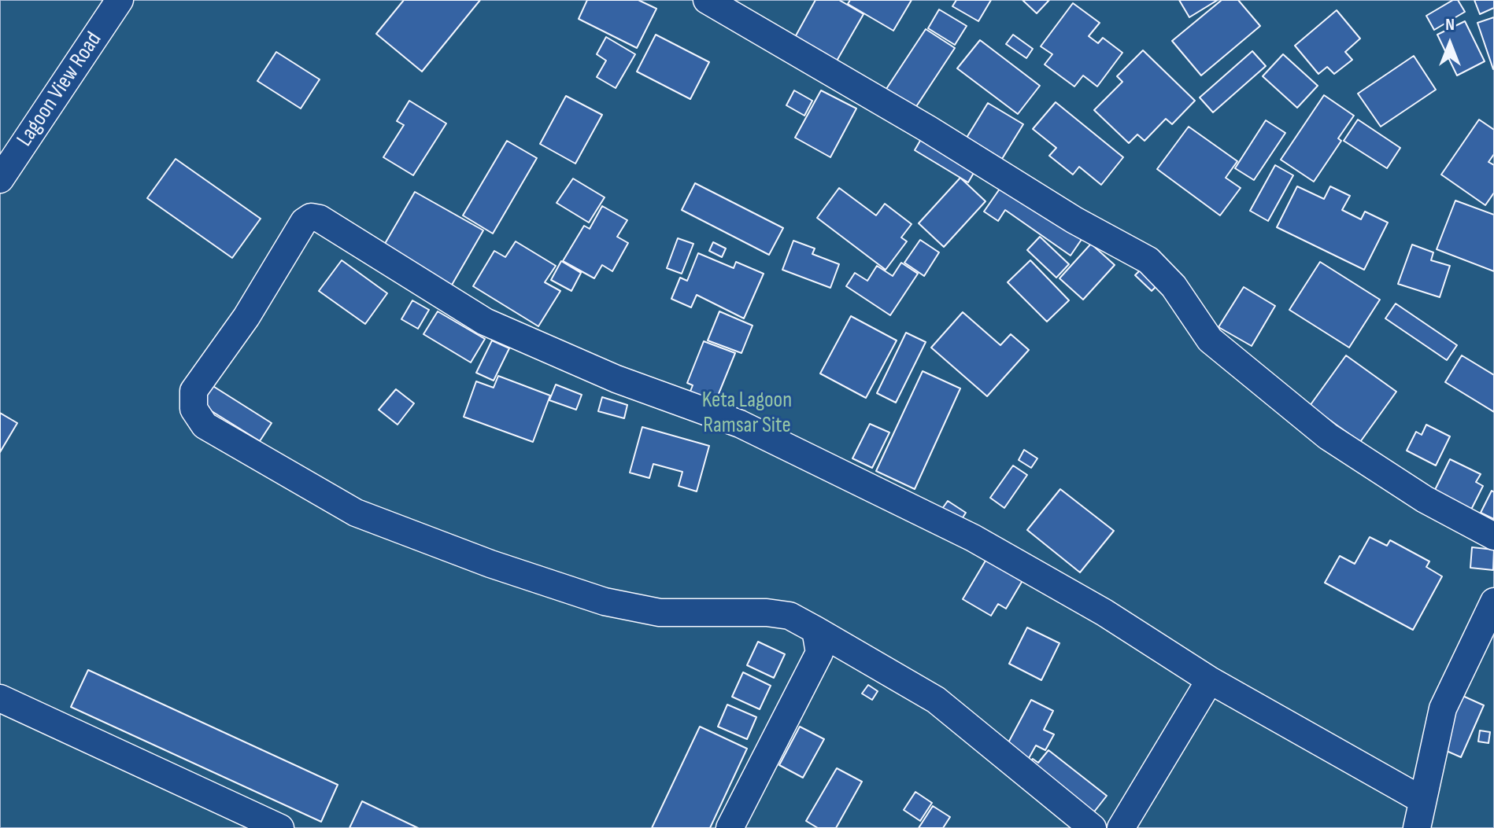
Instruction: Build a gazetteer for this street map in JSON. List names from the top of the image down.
{
  "streets": {
    "street": ["Lagoon View Road"]
  },
  "parks": ["Keta Lagoon Ramsar Site"],
  "north": "top"
}
